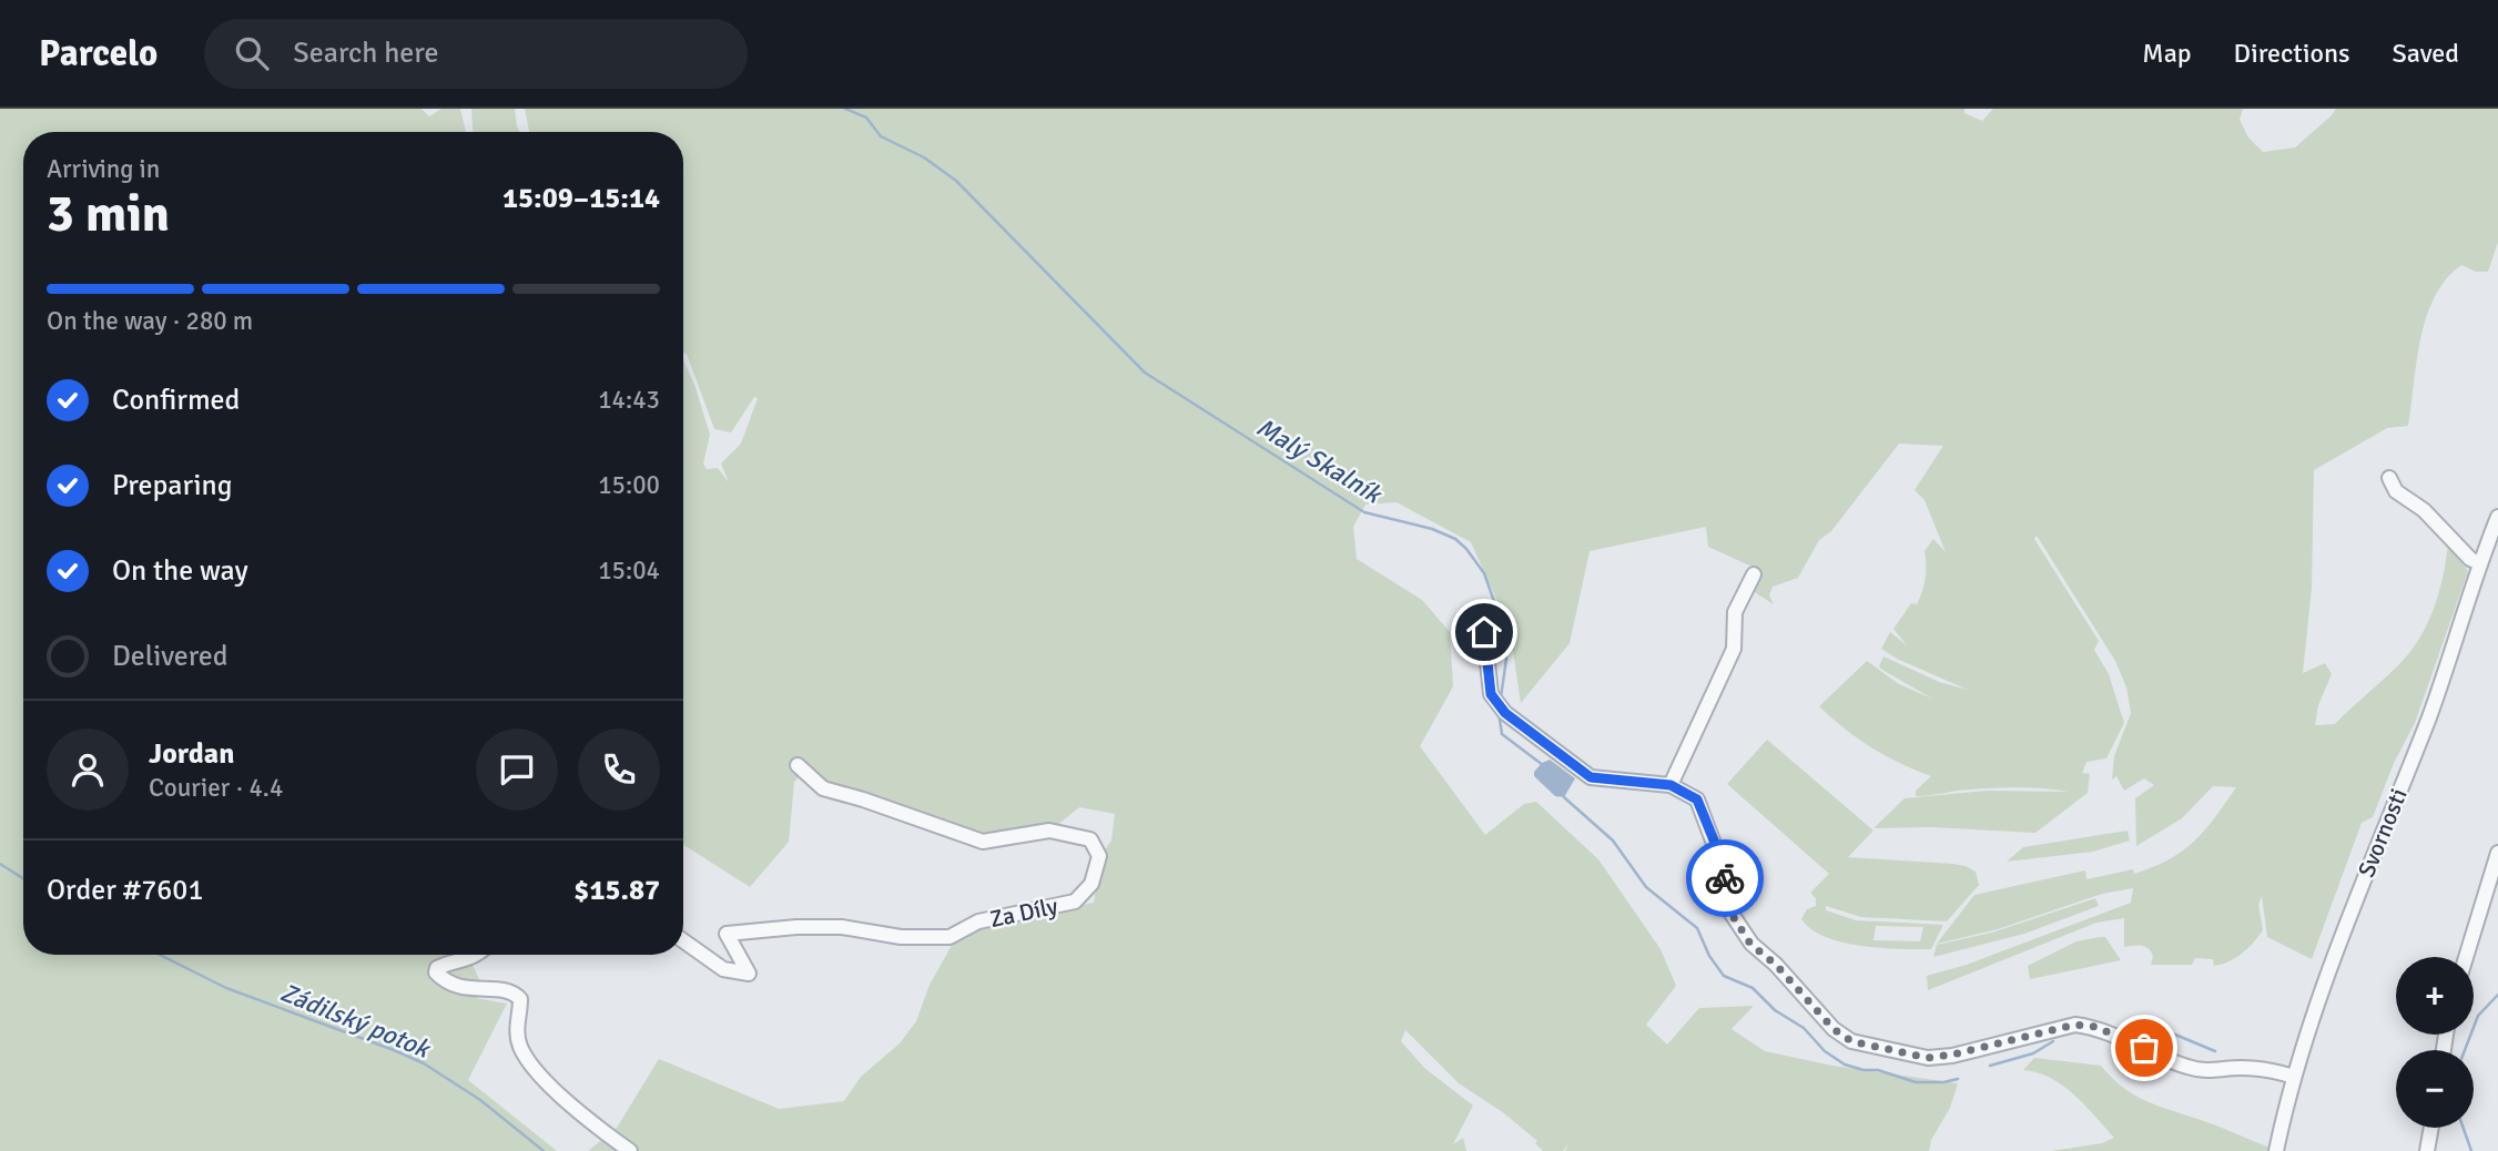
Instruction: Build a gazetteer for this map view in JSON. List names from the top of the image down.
{
  "streets": {
    "street": ["Svornosti", "Za Díly"]
  },
  "water": ["Malý Skalník", "Zádilský potok"],
  "page": {
    "header": "Parcelo",
    "search": "Search here",
    "nav": ["Map", "Directions", "Saved"],
    "heading": ["3 min", "Arriving in", "15:09–15:14"],
    "panel": [
      "Jordan",
      "Courier · 4.4",
      "Order #7601",
      "$15.87"
    ],
    "bar": "On the way · 280 m",
    "list": [
      ["Confirmed", "14:43"],
      ["Preparing", "15:00"],
      ["On the way", "15:04"],
      "Delivered"
    ],
    "map_buttons": ["+", "−"]
  }
}
